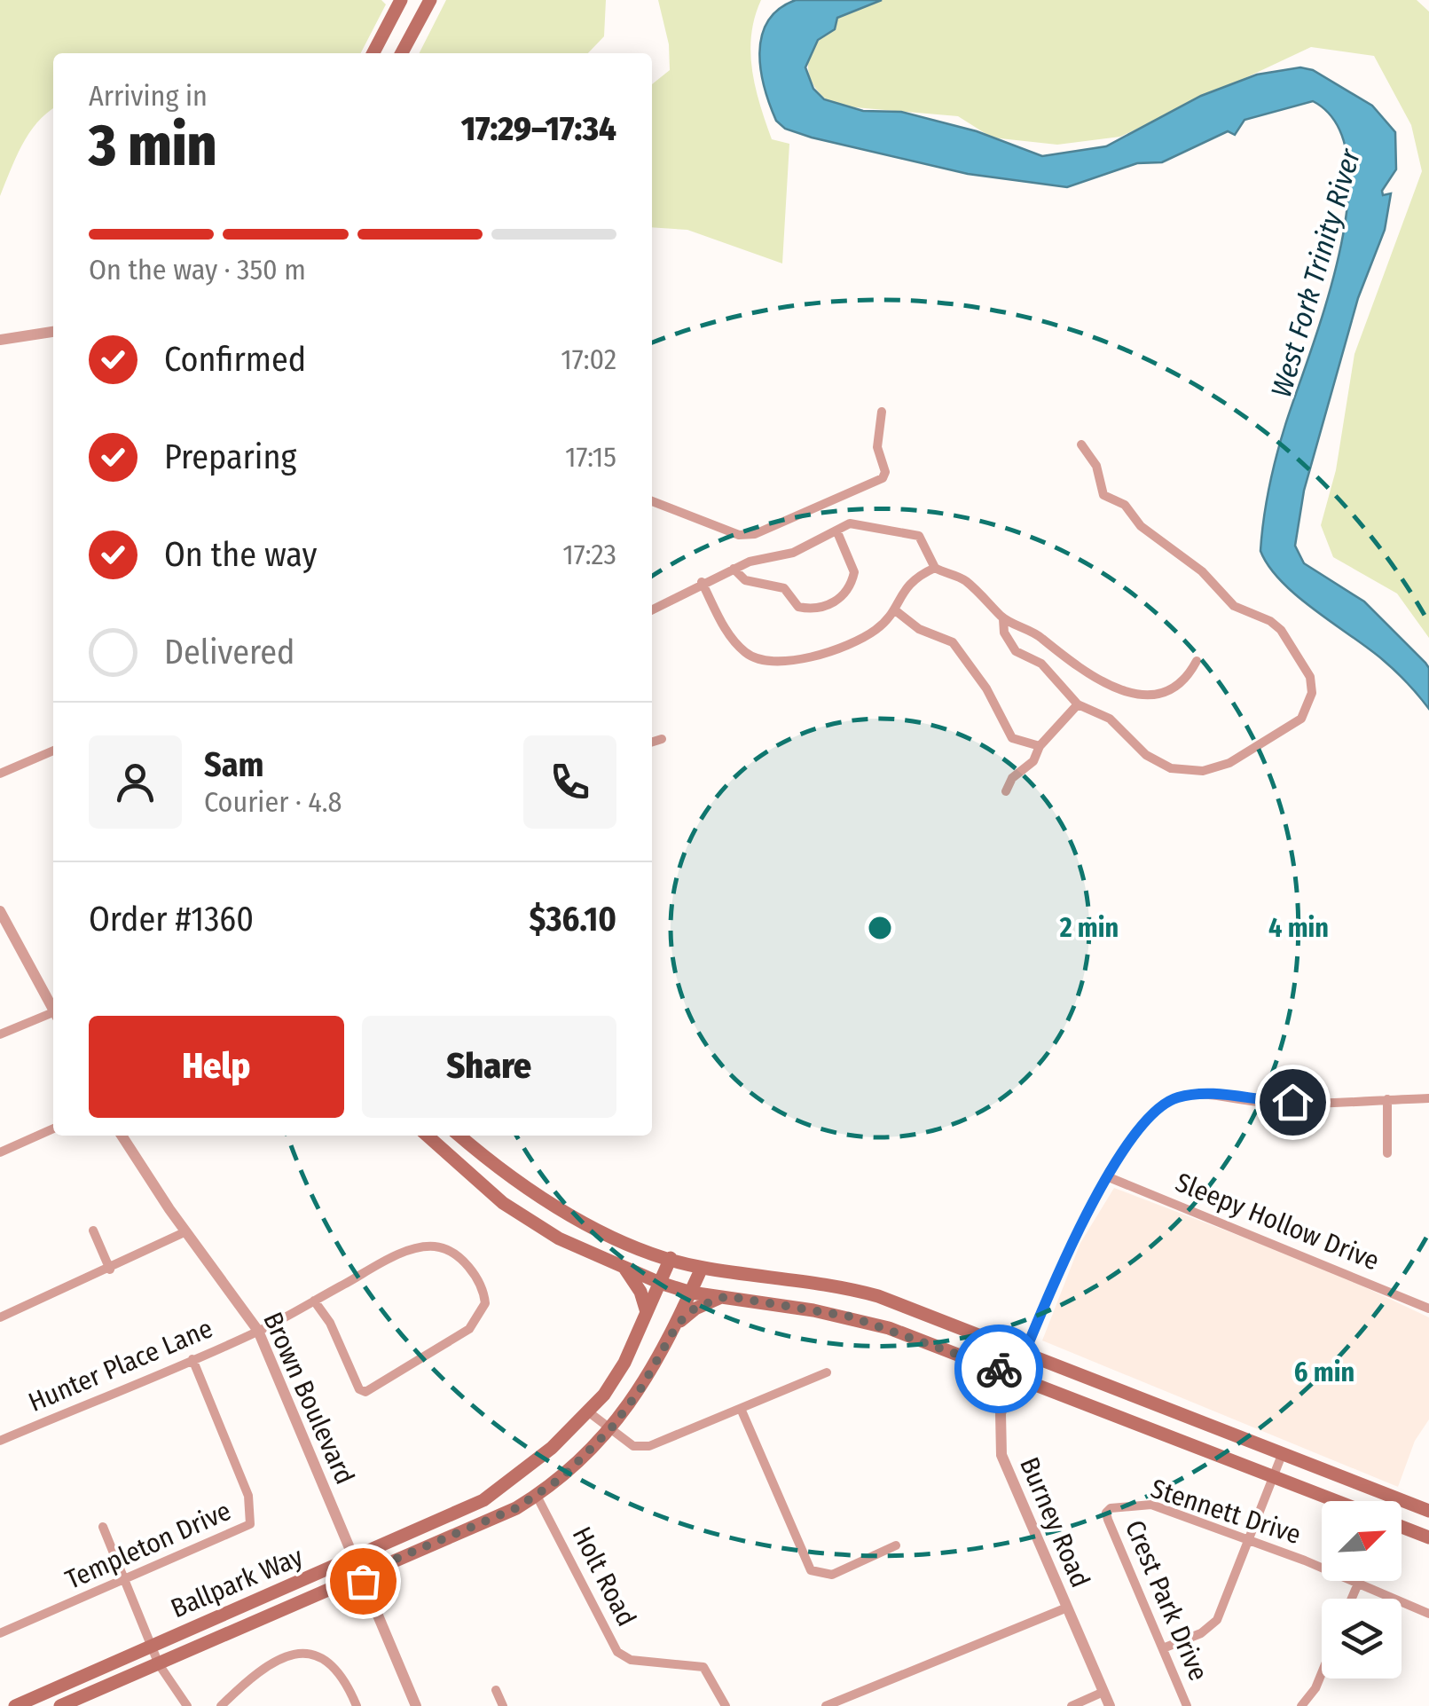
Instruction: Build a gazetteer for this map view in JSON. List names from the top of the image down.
{
  "streets": {
    "main road": ["Ballpark Way"],
    "street": [
      "Sleepy Hollow Drive",
      "Hunter Place Lane",
      "Brown Boulevard",
      "Stennett Drive",
      "Burney Road",
      "Templeton Drive",
      "Holt Road",
      "Crest Park Drive"
    ]
  },
  "crossings": [
    ["Hunter Place Lane", "Brown Boulevard"],
    ["Hunter Place Lane", "Templeton Drive"],
    ["Brown Boulevard", "Ballpark Way"],
    ["Stennett Drive", "Crest Park Drive"],
    ["Holt Road", "Ballpark Way"]
  ],
  "water": ["West Fork Trinity River"],
  "north": "top right",
  "page": {
    "heading": ["3 min", "Arriving in", "17:29–17:34"],
    "panel": [
      "Sam",
      "Courier · 4.8",
      "Order #1360",
      "$36.10"
    ],
    "bar": "On the way · 350 m",
    "list": [
      ["Confirmed", "17:02"],
      ["Preparing", "17:15"],
      ["On the way", "17:23"],
      "Delivered"
    ],
    "buttons": ["Help", "Share"]
  },
  "rings": ["2 min", "4 min", "6 min"]
}
